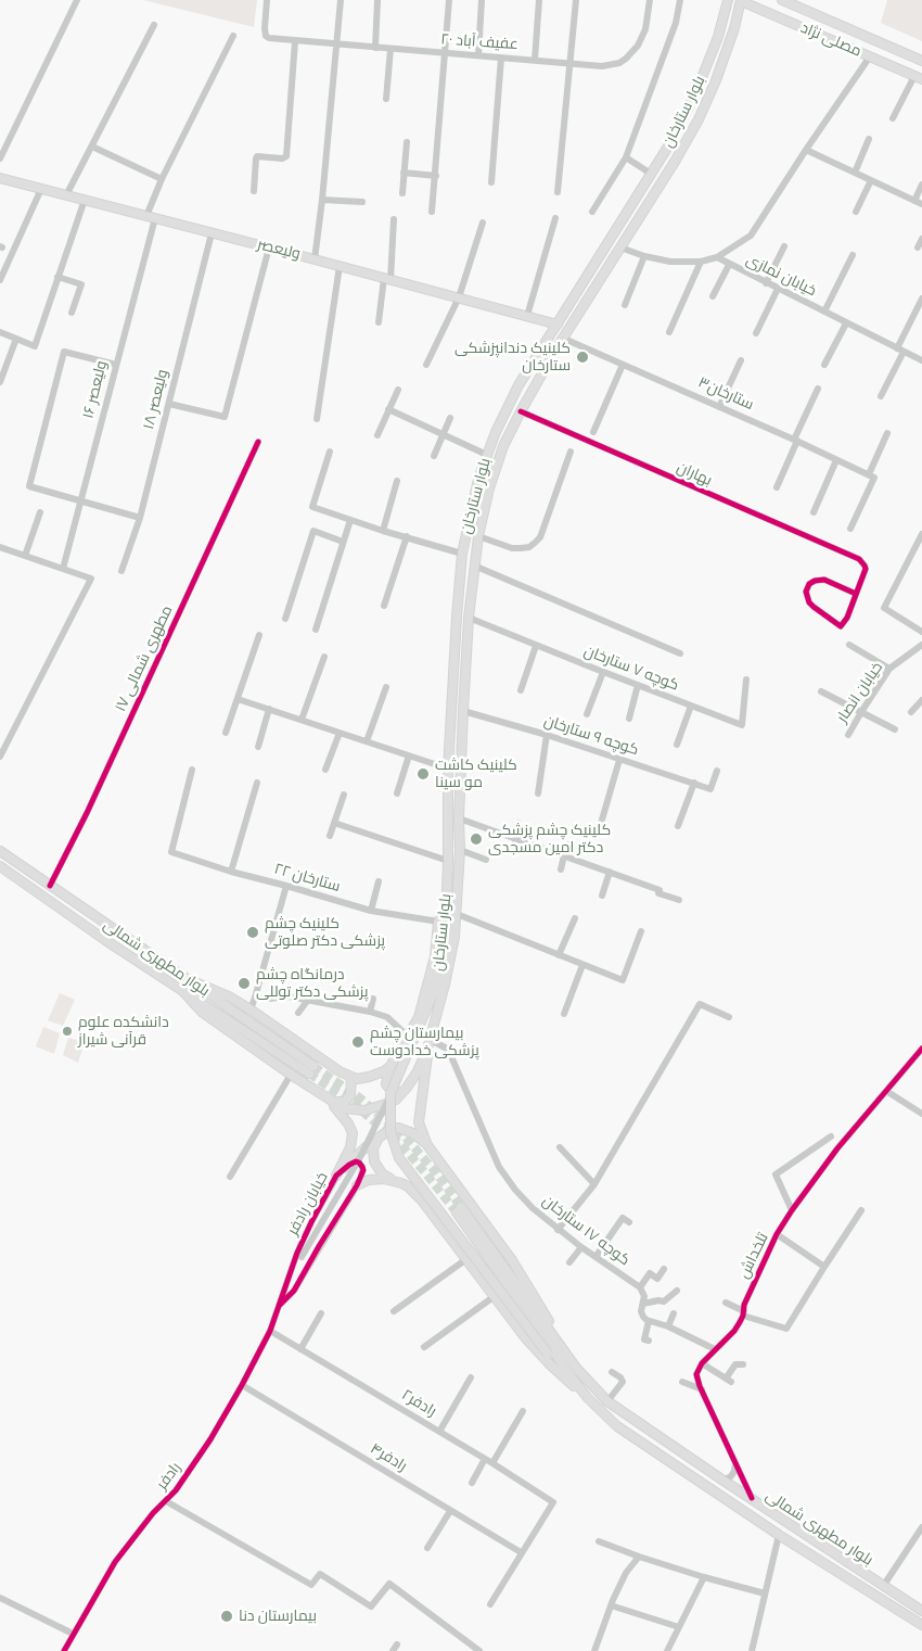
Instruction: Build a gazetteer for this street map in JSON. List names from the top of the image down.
{
  "streets": {
    "main road": [
      "مصلی نژاد",
      "بلوار ستارخان",
      "ولیعصر",
      "بلوار مطهرى شمالى"
    ],
    "street": [
      "عفیف آباد ۲۰",
      "خیابان نمازی",
      "۱۶ ولیعصر",
      "ستارخان۳",
      "۱۸ ولیعصر",
      "بهاران",
      "۱۷ مطهری شمالی",
      "کوچه ۷ ستارخان",
      "خیابان انصار",
      "کوچه ۹ ستارخان",
      "۲۲ ستارخان",
      "خیابان رادفر",
      "کوچه ۱۷ ستارخان",
      "تلخداش",
      "رادفر۲",
      "رادفر۴",
      "رادفر"
    ]
  },
  "crossings": [
    ["مصلی نژاد", "بلوار ستارخان"],
    ["بلوار ستارخان", "ولیعصر"],
    ["بلوار ستارخان", "ستارخان۳"],
    ["بلوار ستارخان", "بهاران"],
    ["بلوار ستارخان", "کوچه ۷ ستارخان"],
    ["بلوار ستارخان", "کوچه ۹ ستارخان"],
    ["بلوار ستارخان", "کوچه ۱۷ ستارخان"],
    ["ولیعصر", "۱۶ ولیعصر"],
    ["ولیعصر", "۱۸ ولیعصر"],
    ["۱۷ مطهری شمالی", "بلوار مطهرى شمالى"],
    ["خیابان رادفر", "رادفر"],
    ["رادفر۲", "رادفر۴"],
    ["رادفر۲", "رادفر"],
    ["رادفر۴", "رادفر"]
  ],
  "places": [
    "کلینیک دندانپزشکی ستارخان",
    "کلینیک کاشت مو سینا",
    "کلینیک چشم پزشکی دکتر امین مسجدی",
    "کلینیک چشم پزشکی دکتر صلوتی",
    "درمانگاه چشم پزشكی دكتر توللی",
    "دانشکده علوم قرآنی شیراز",
    "بیمارستان چشم پزشکی خدادوست",
    "بیمارستان دنا"
  ]
}
